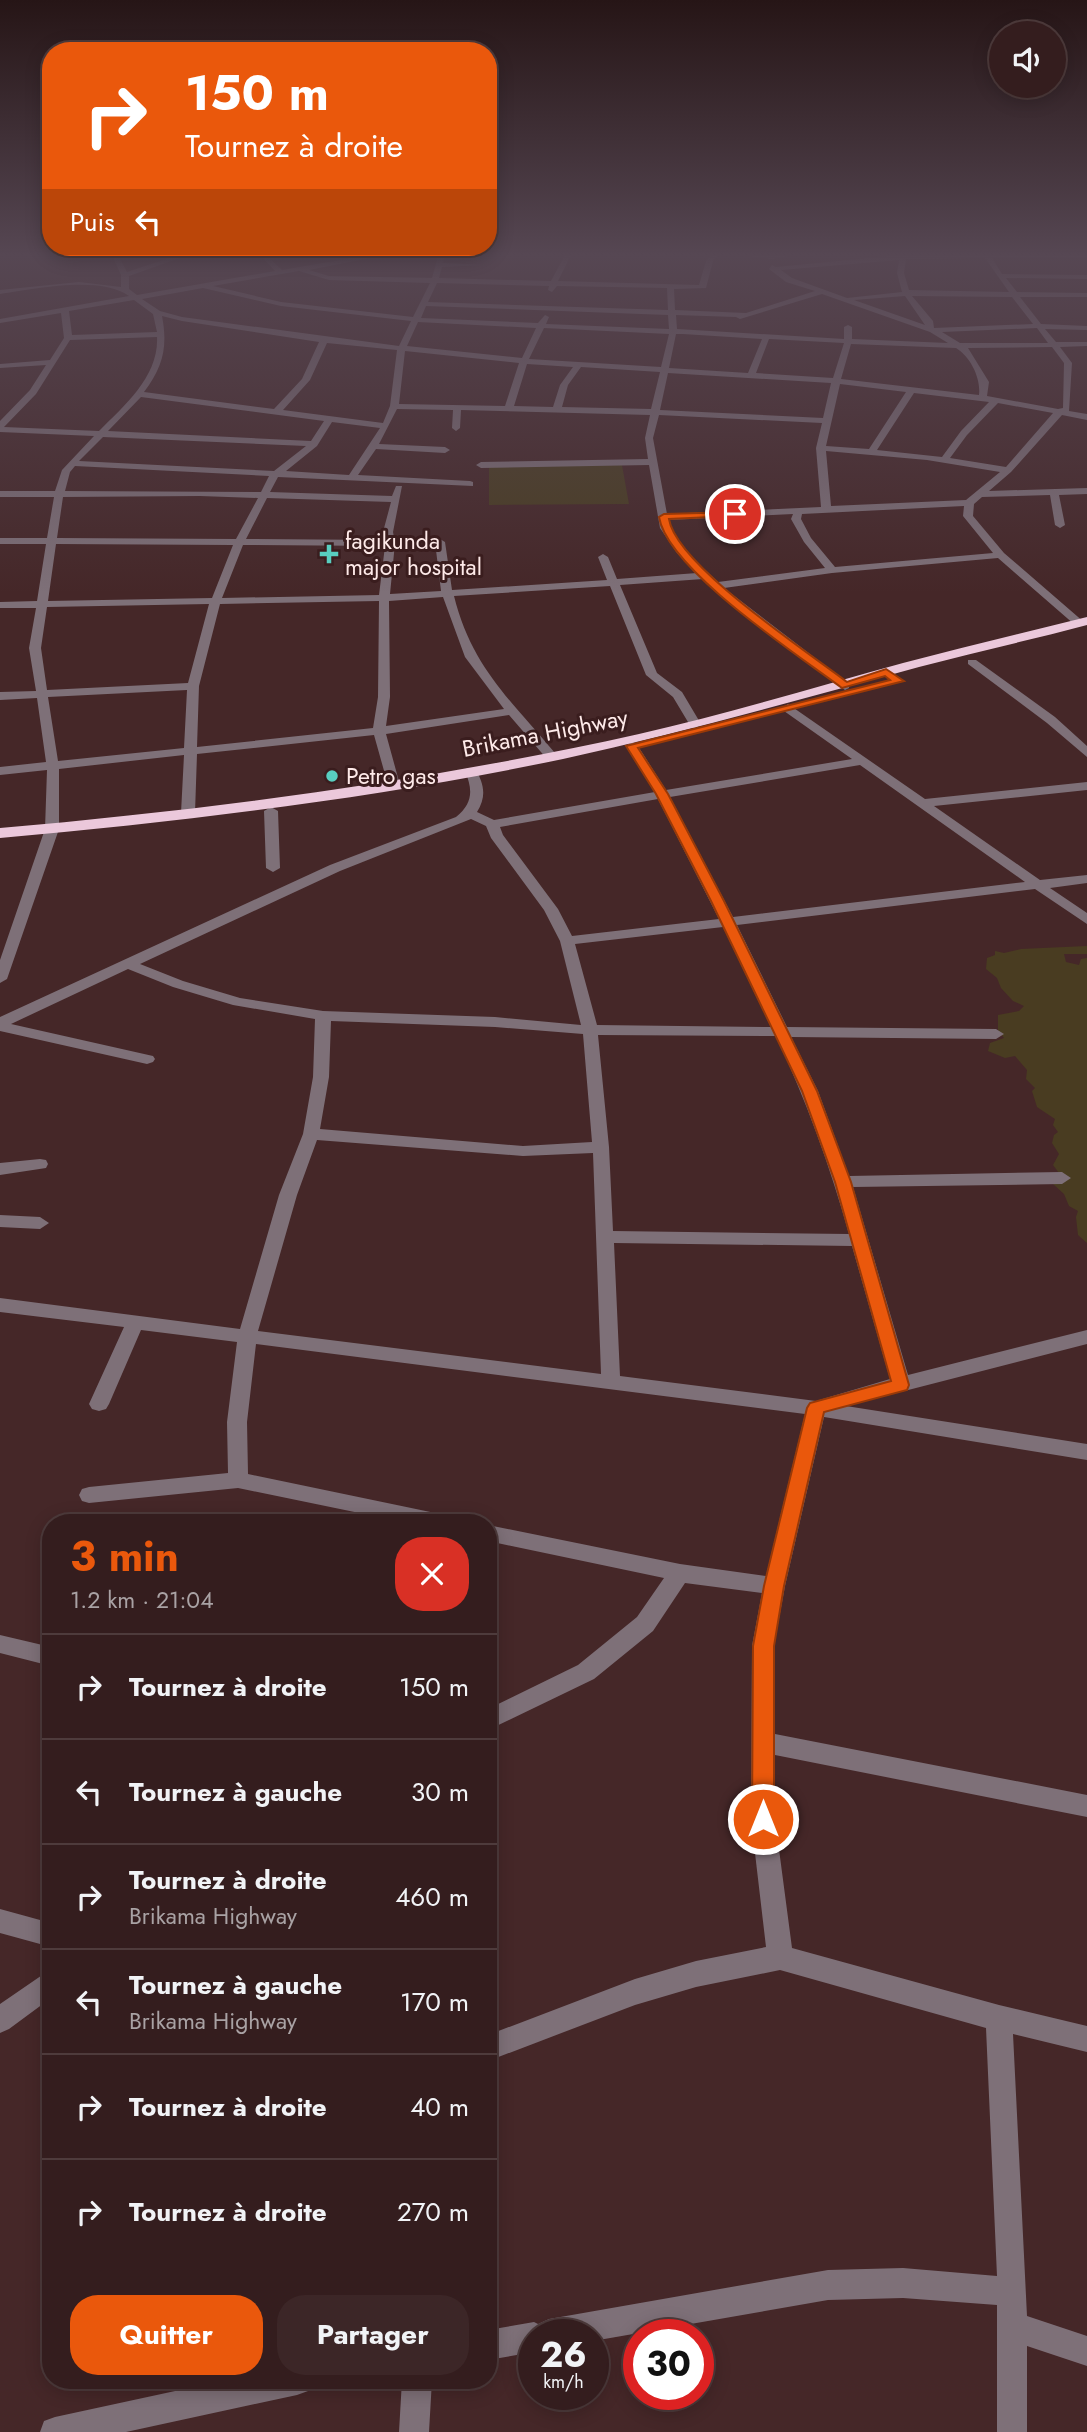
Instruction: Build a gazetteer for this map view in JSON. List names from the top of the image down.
{
  "streets": {
    "highway": ["Brikama Highway"]
  },
  "places": {
    "health": ["fagikunda major hospital"],
    "other": ["Petro gas"]
  },
  "page": {
    "turn": ["150 m", "Tournez à droite"],
    "then": "Puis",
    "heading": ["3 min", "1.2 km · 21:04"],
    "list": [
      {
        "name": "Tournez à droite",
        "value": "150 m"
      },
      {
        "name": "Tournez à gauche",
        "value": "30 m"
      },
      {
        "name": "Tournez à droite",
        "note": "Brikama Highway",
        "value": "460 m"
      },
      {
        "name": "Tournez à gauche",
        "note": "Brikama Highway",
        "value": "170 m"
      },
      {
        "name": "Tournez à droite",
        "value": "40 m"
      },
      {
        "name": "Tournez à droite",
        "value": "270 m"
      }
    ],
    "buttons": ["Quitter", "Partager"],
    "speed": "26 km/h",
    "limit": "30"
  }
}
